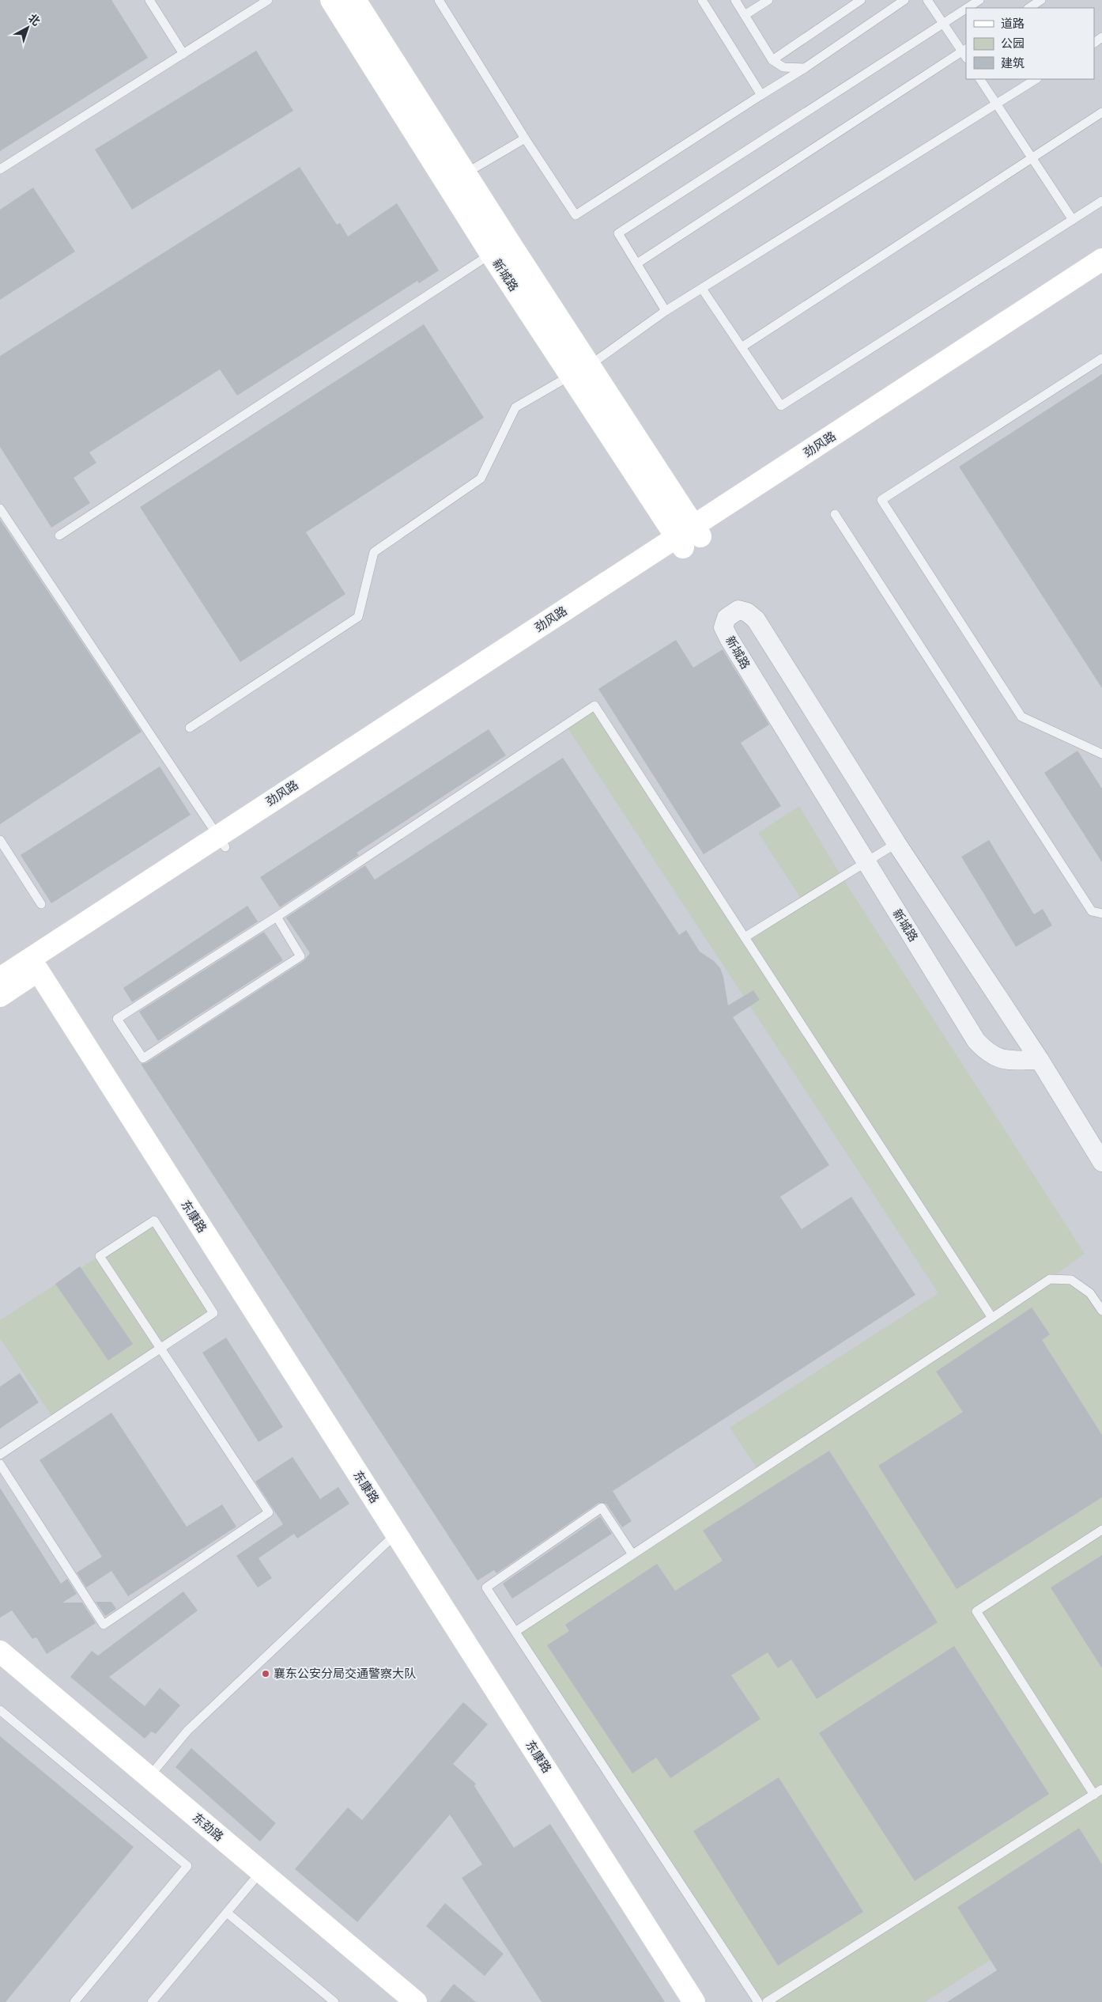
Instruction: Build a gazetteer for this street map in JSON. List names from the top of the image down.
{
  "streets": {
    "street": [
      "新城路",
      "劲风路",
      "东康路",
      "东劲路"
    ]
  },
  "crossings": [
    ["新城路", "劲风路"],
    ["劲风路", "东康路"]
  ],
  "places": ["襄东公安分局交通警察大队"],
  "legend": ["道路", "公园", "建筑"],
  "north": "top right"
}
